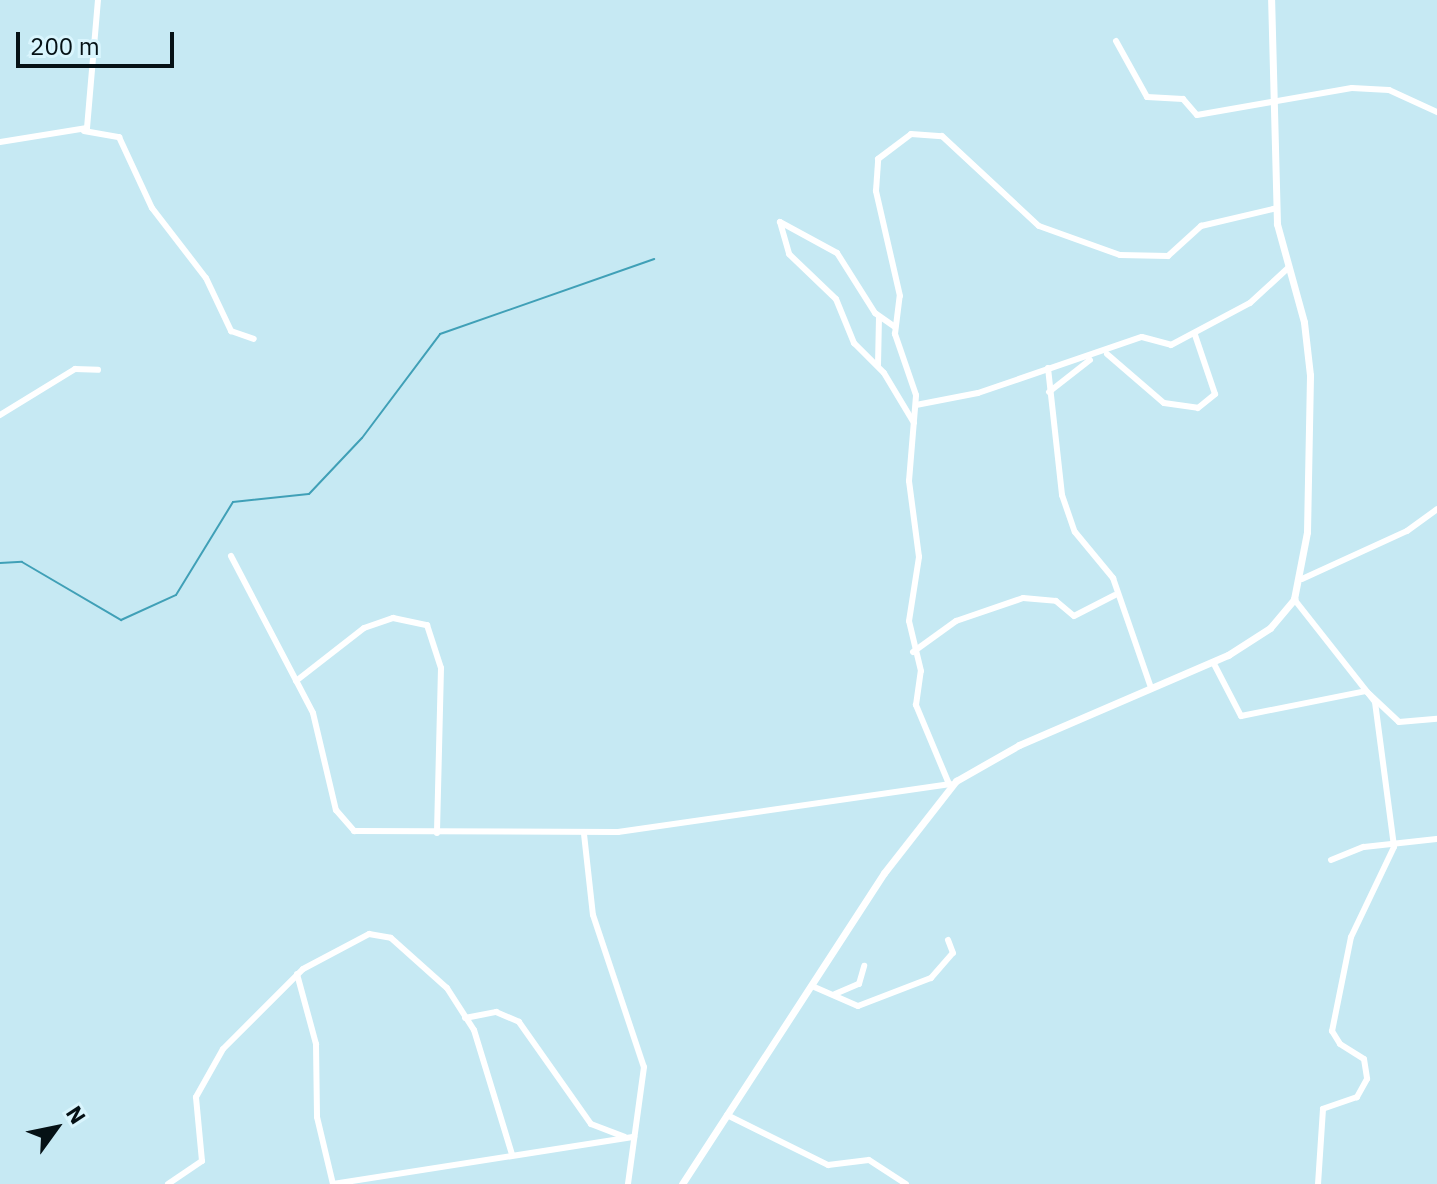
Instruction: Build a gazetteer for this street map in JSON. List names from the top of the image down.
{
  "scale_bar": "200 m",
  "north": "top right"
}
